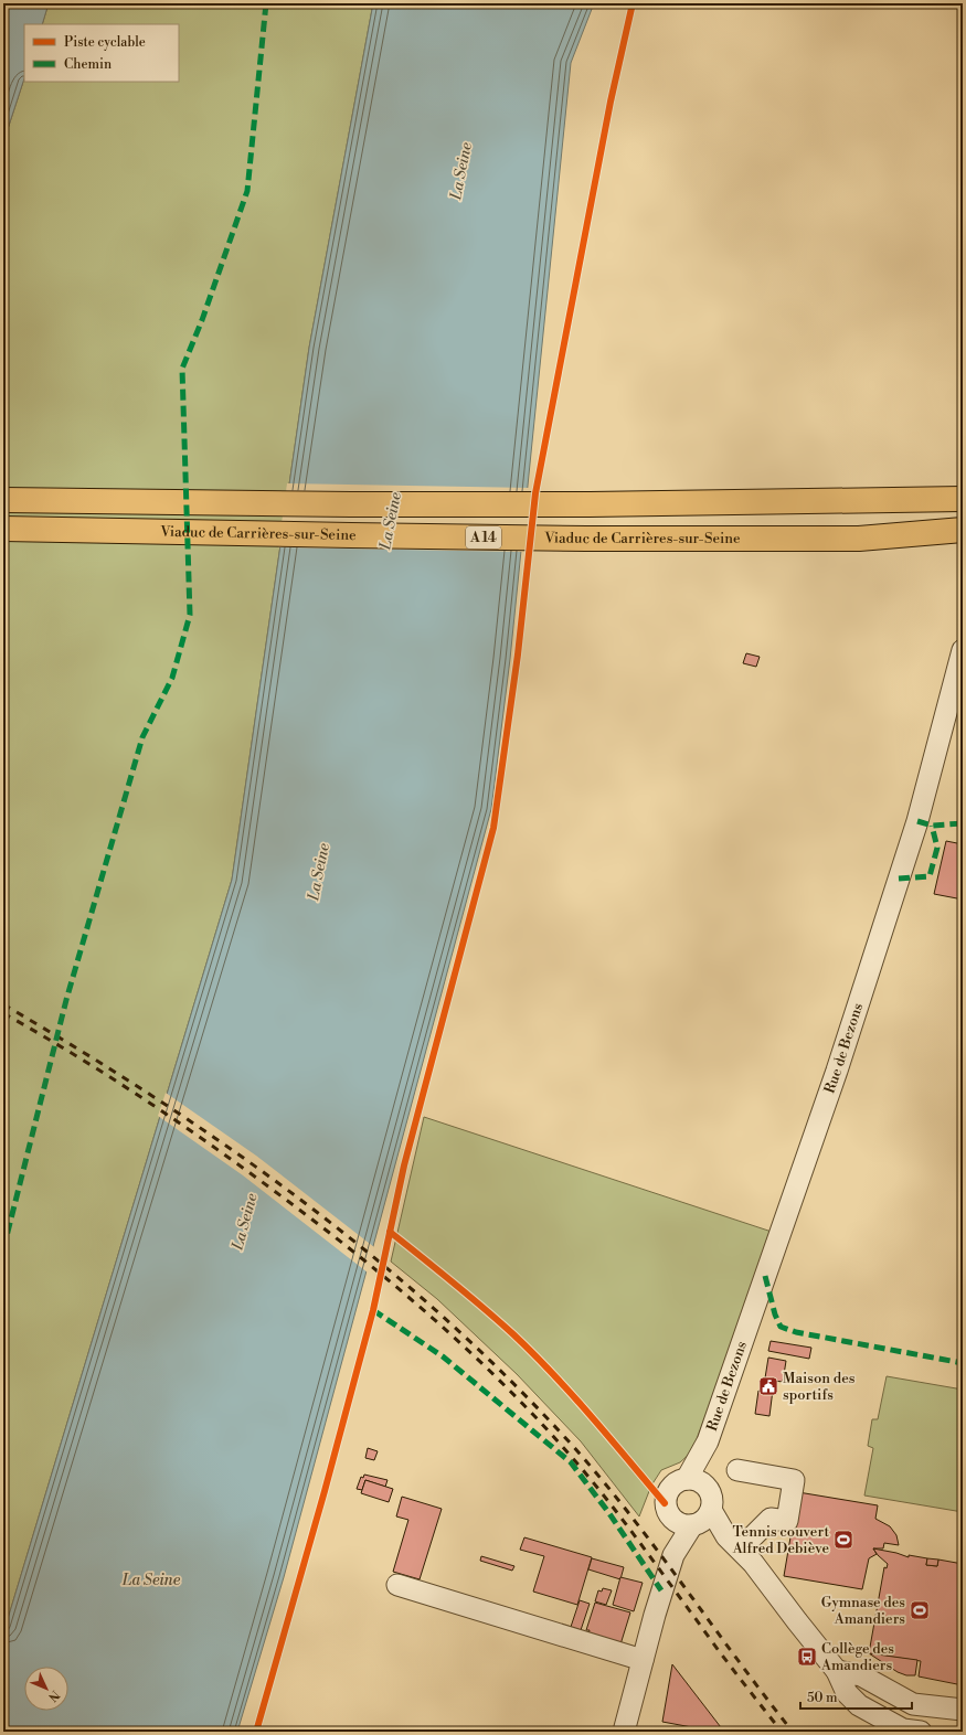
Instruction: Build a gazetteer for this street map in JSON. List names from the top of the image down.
{
  "streets": {
    "highway": ["Viaduc de Carrières-sur-Seine", "A 14"],
    "street": ["Rue de Bezons"]
  },
  "water": ["La Seine"],
  "places": {
    "public building": ["Maison des sportifs"],
    "sports": ["Tennis couvert Alfred Debiève", "Gymnase des Amandiers"],
    "bus stop": ["Collège des Amandiers"]
  },
  "legend": ["Piste cyclable", "Chemin"],
  "scale_bar": "50 m",
  "north": "bottom right"
}
